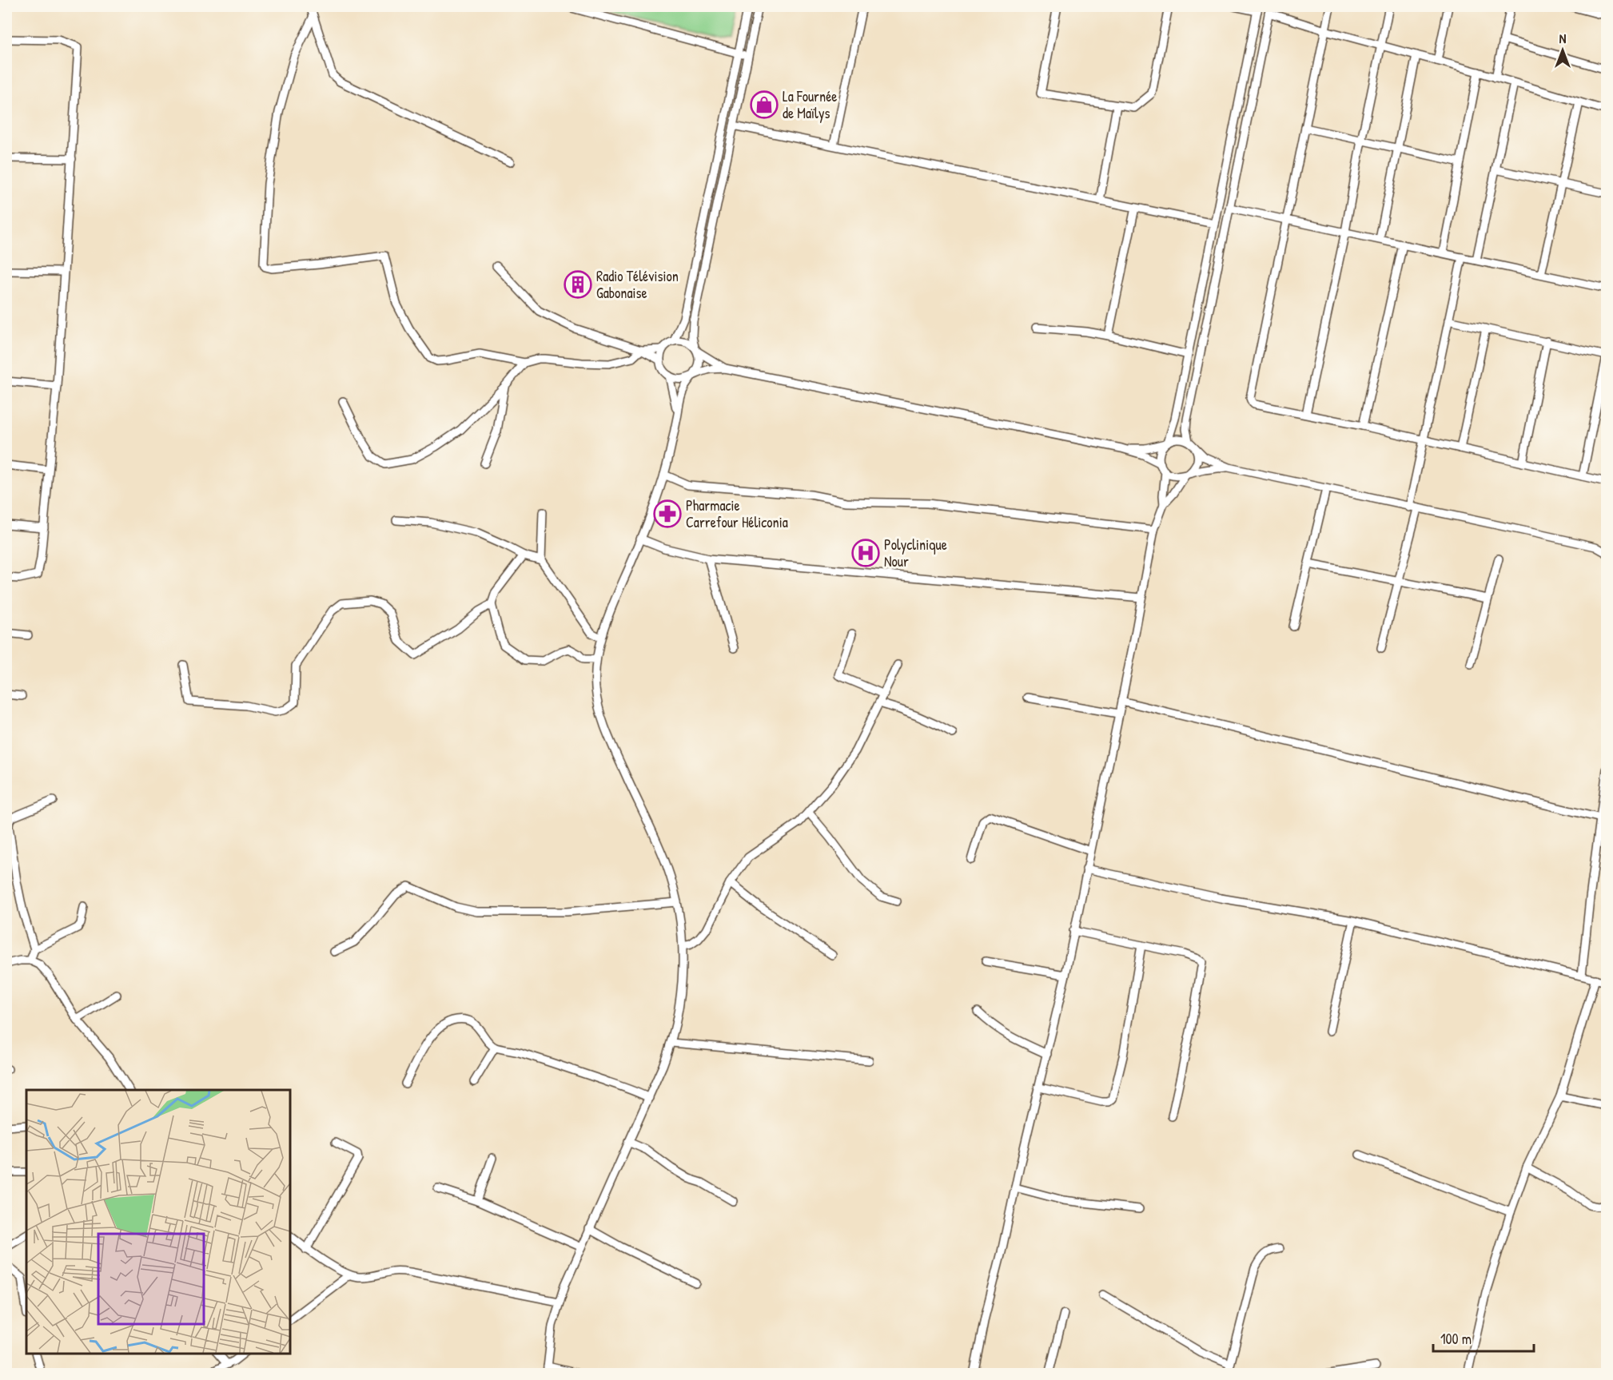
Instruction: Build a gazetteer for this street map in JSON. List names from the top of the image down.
{
  "places": {
    "shop": ["La Fournée de Maïlys"],
    "building": ["Radio Télévision Gabonaise"],
    "pharmacy": ["Pharmacie Carrefour Héliconia"],
    "hospital": ["Polyclinique Nour"]
  },
  "scale_bar": "100 m",
  "north": "top"
}
